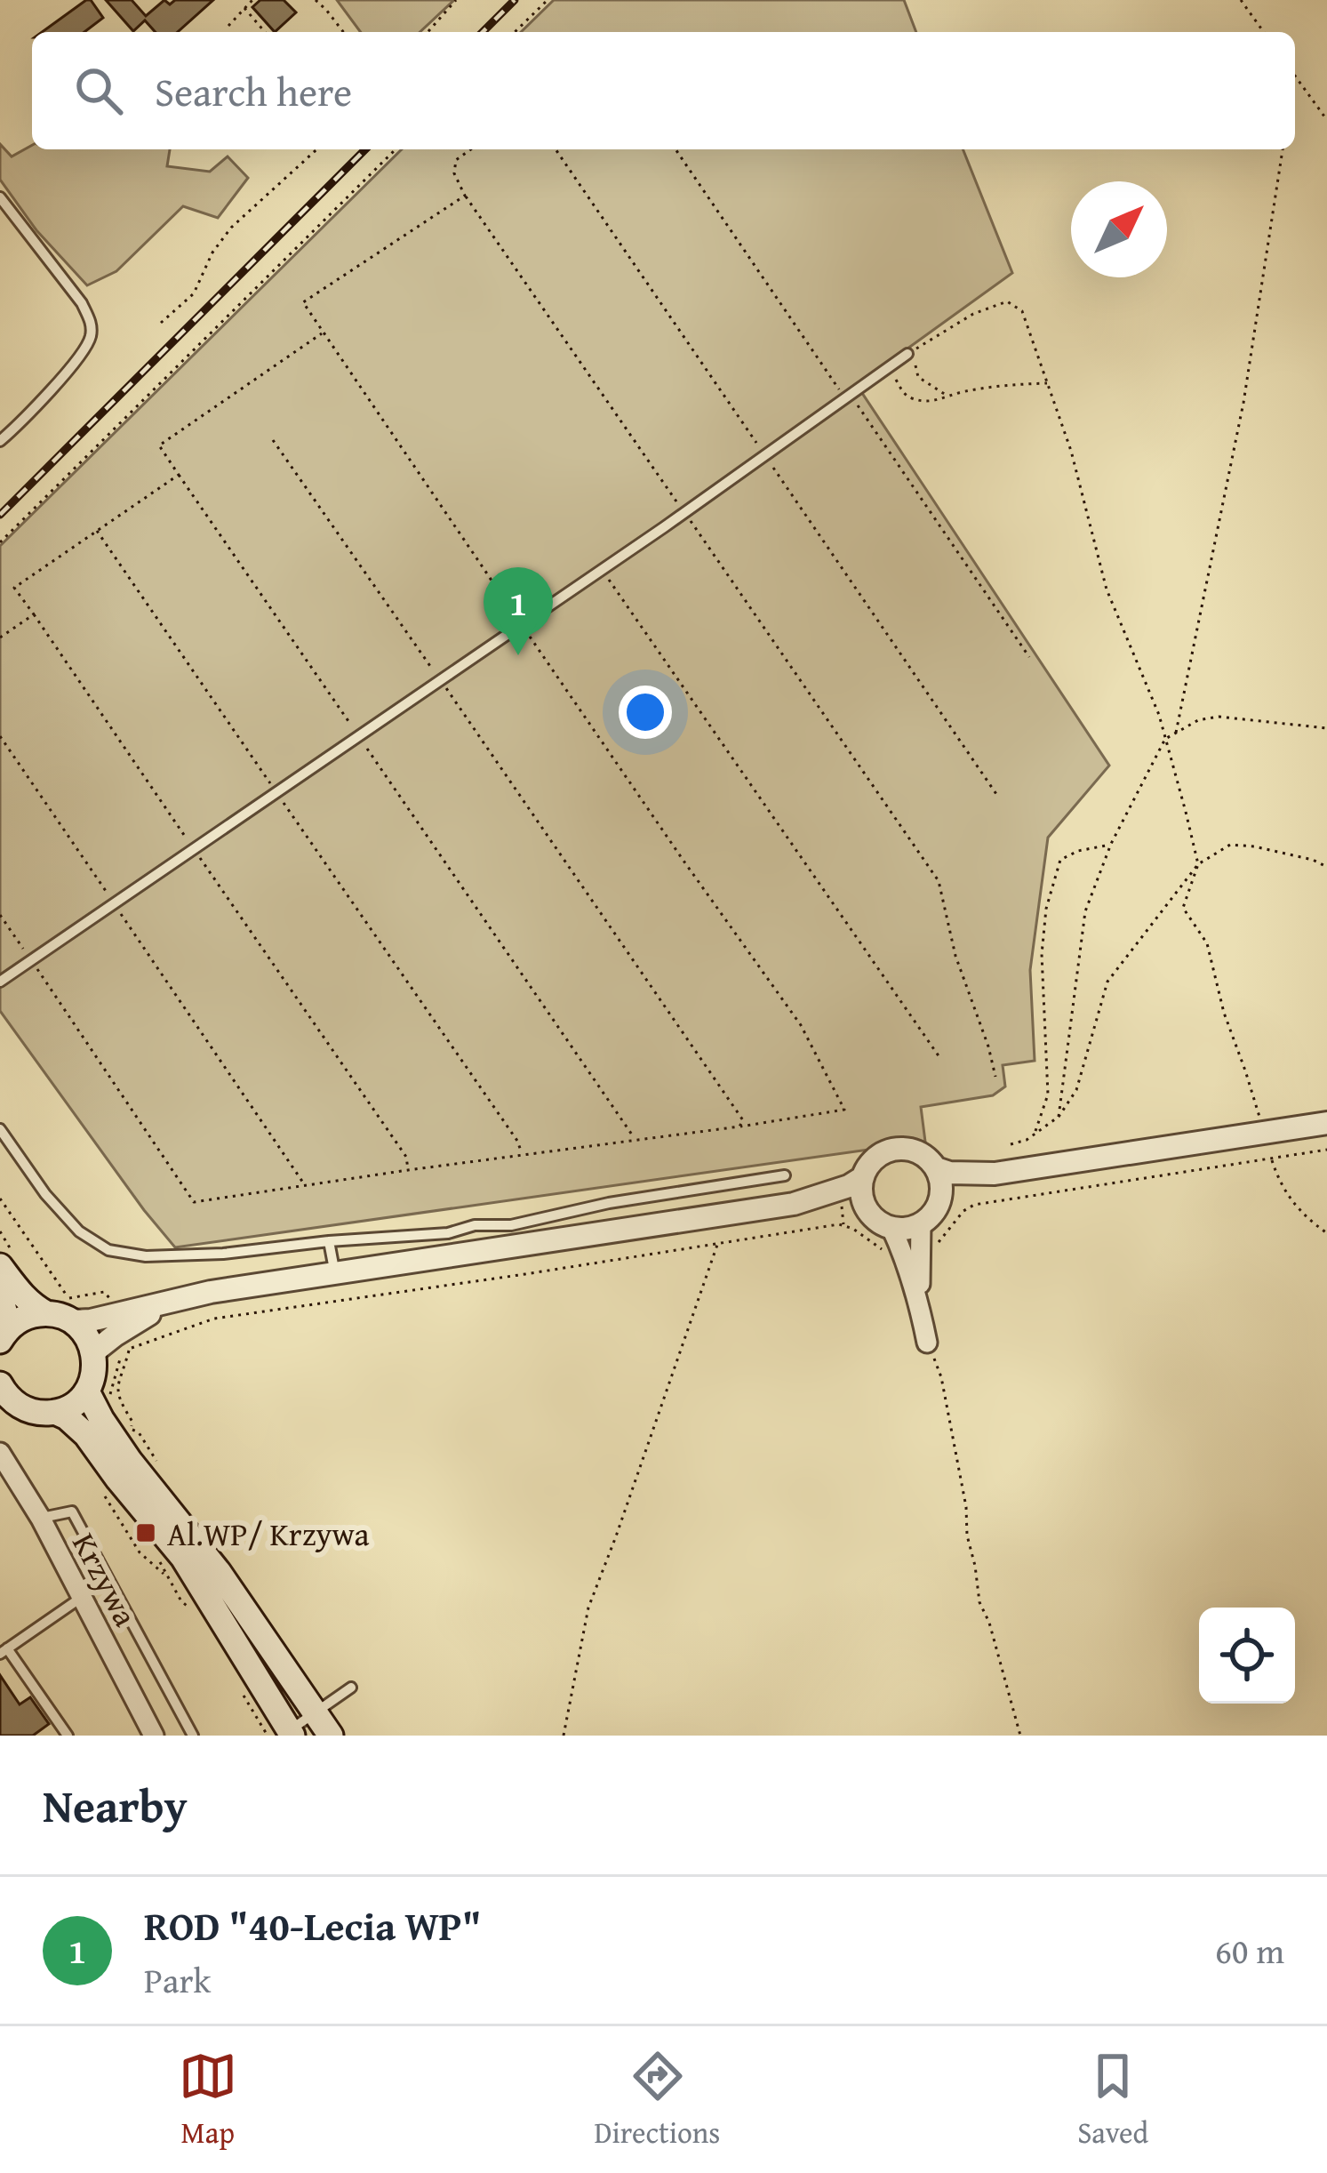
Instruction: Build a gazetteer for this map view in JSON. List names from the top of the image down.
{
  "streets": {
    "street": ["Krzywa"]
  },
  "places": {
    "transit": ["Al.WP/ Krzywa"]
  },
  "north": "top right",
  "page": {
    "search": "Search here",
    "pins": "1",
    "heading": "Nearby",
    "list": [
      {
        "mark": "1",
        "name": "ROD \"40-Lecia WP\"",
        "note": "Park",
        "value": "60 m"
      }
    ],
    "nav": ["Map", "Directions", "Saved"]
  }
}
